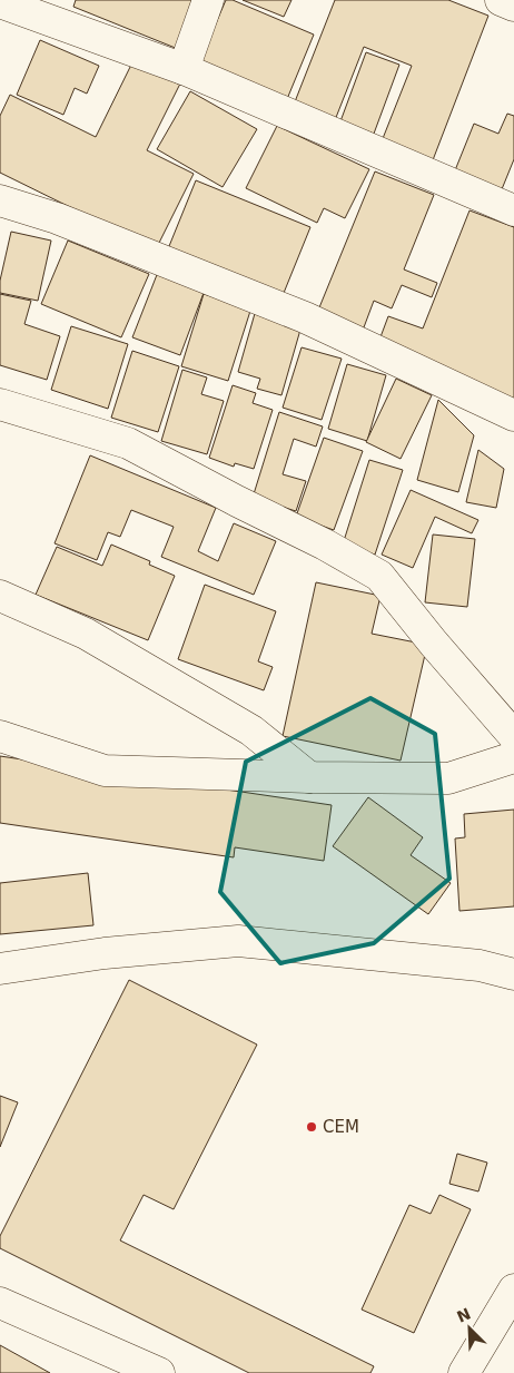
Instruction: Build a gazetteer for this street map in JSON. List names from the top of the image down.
{
  "places": ["CEM"],
  "north": "top left"
}
